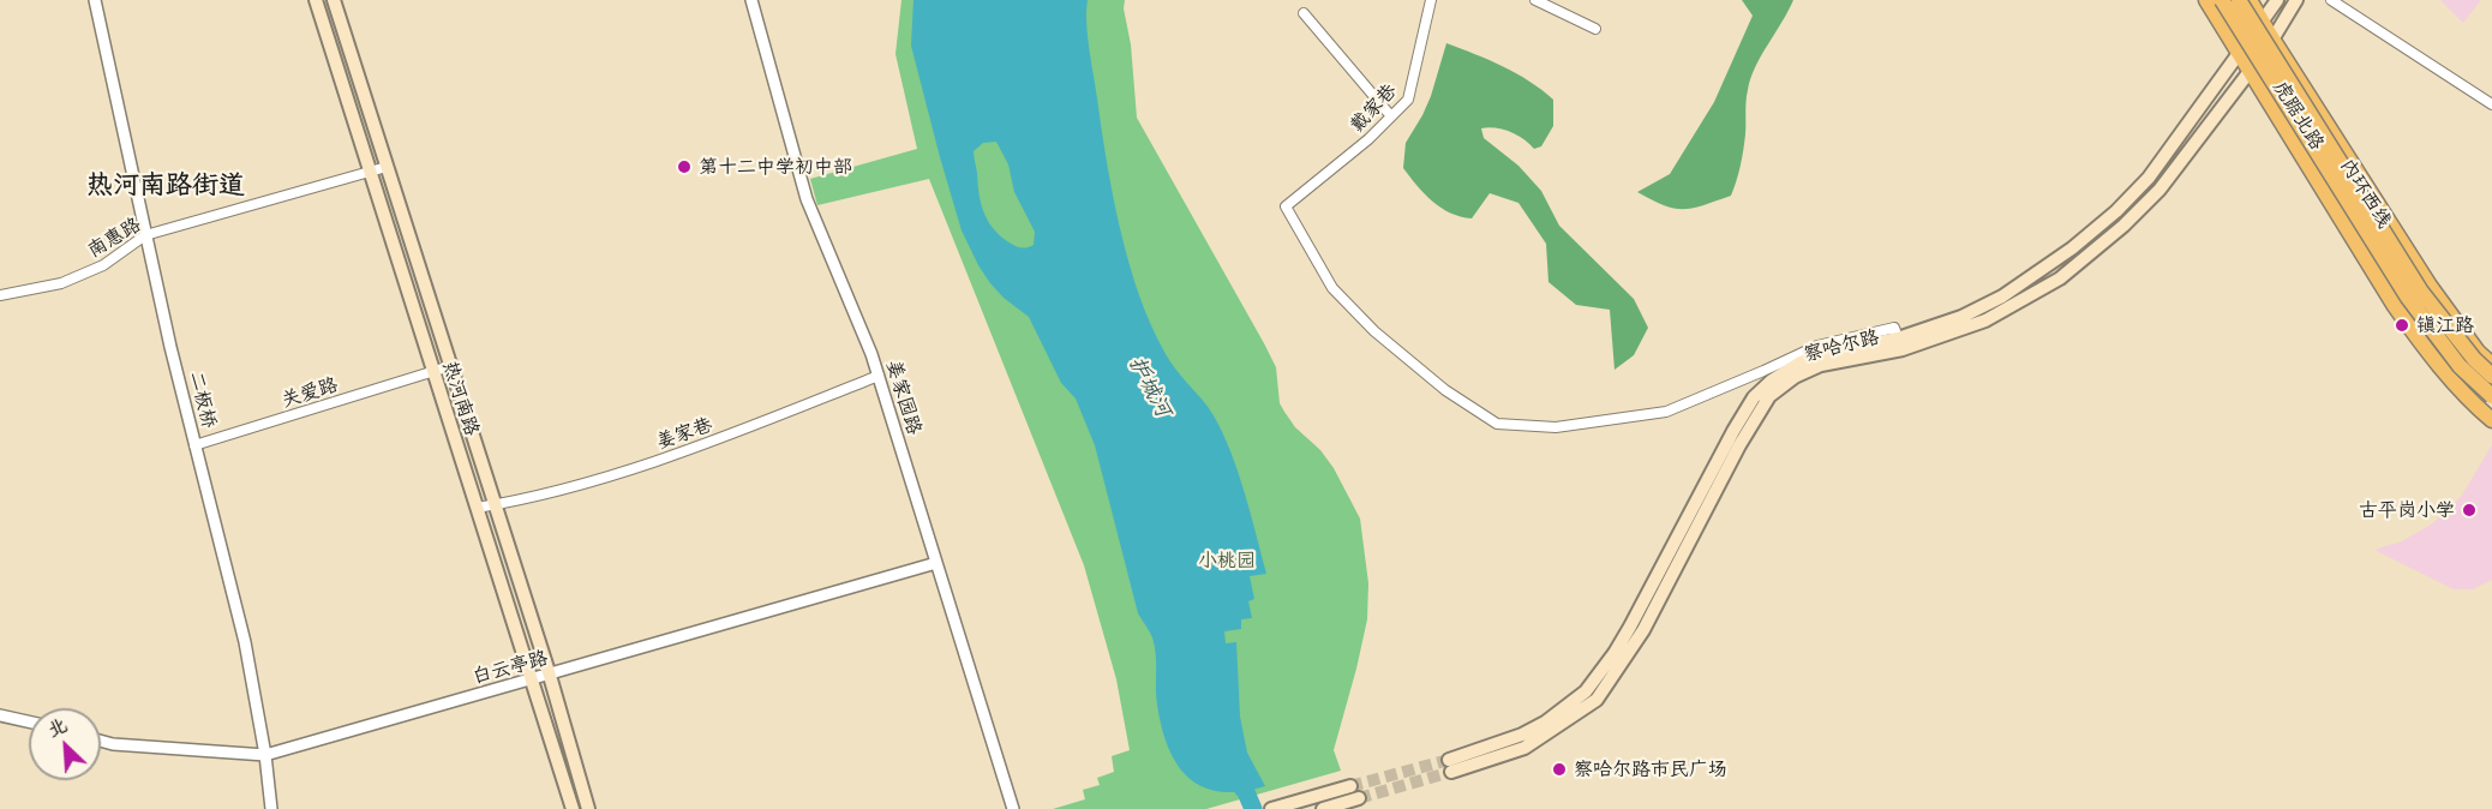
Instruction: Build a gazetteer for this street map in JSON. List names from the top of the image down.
{
  "streets": {
    "main road": [
      "虎踞北路",
      "内环西线",
      "察哈尔路",
      "热河南路"
    ],
    "street": [
      "戴家巷",
      "南惠路",
      "关爱路",
      "姜家园路",
      "二板桥",
      "姜家巷",
      "白云亭路"
    ]
  },
  "crossings": [
    ["戴家巷", "察哈尔路"],
    ["虎踞北路", "察哈尔路"],
    ["南惠路", "热河南路"],
    ["南惠路", "二板桥"],
    ["关爱路", "热河南路"],
    ["关爱路", "二板桥"],
    ["姜家园路", "姜家巷"],
    ["姜家园路", "白云亭路"],
    ["热河南路", "姜家巷"],
    ["热河南路", "白云亭路"],
    ["二板桥", "白云亭路"]
  ],
  "districts": ["热河南路街道"],
  "water": ["护城河"],
  "parks": ["小桃园"],
  "places": [
    "第十二中学初中部",
    "镇江路",
    "古平岗小学",
    "察哈尔路市民广场"
  ],
  "north": "top left"
}
